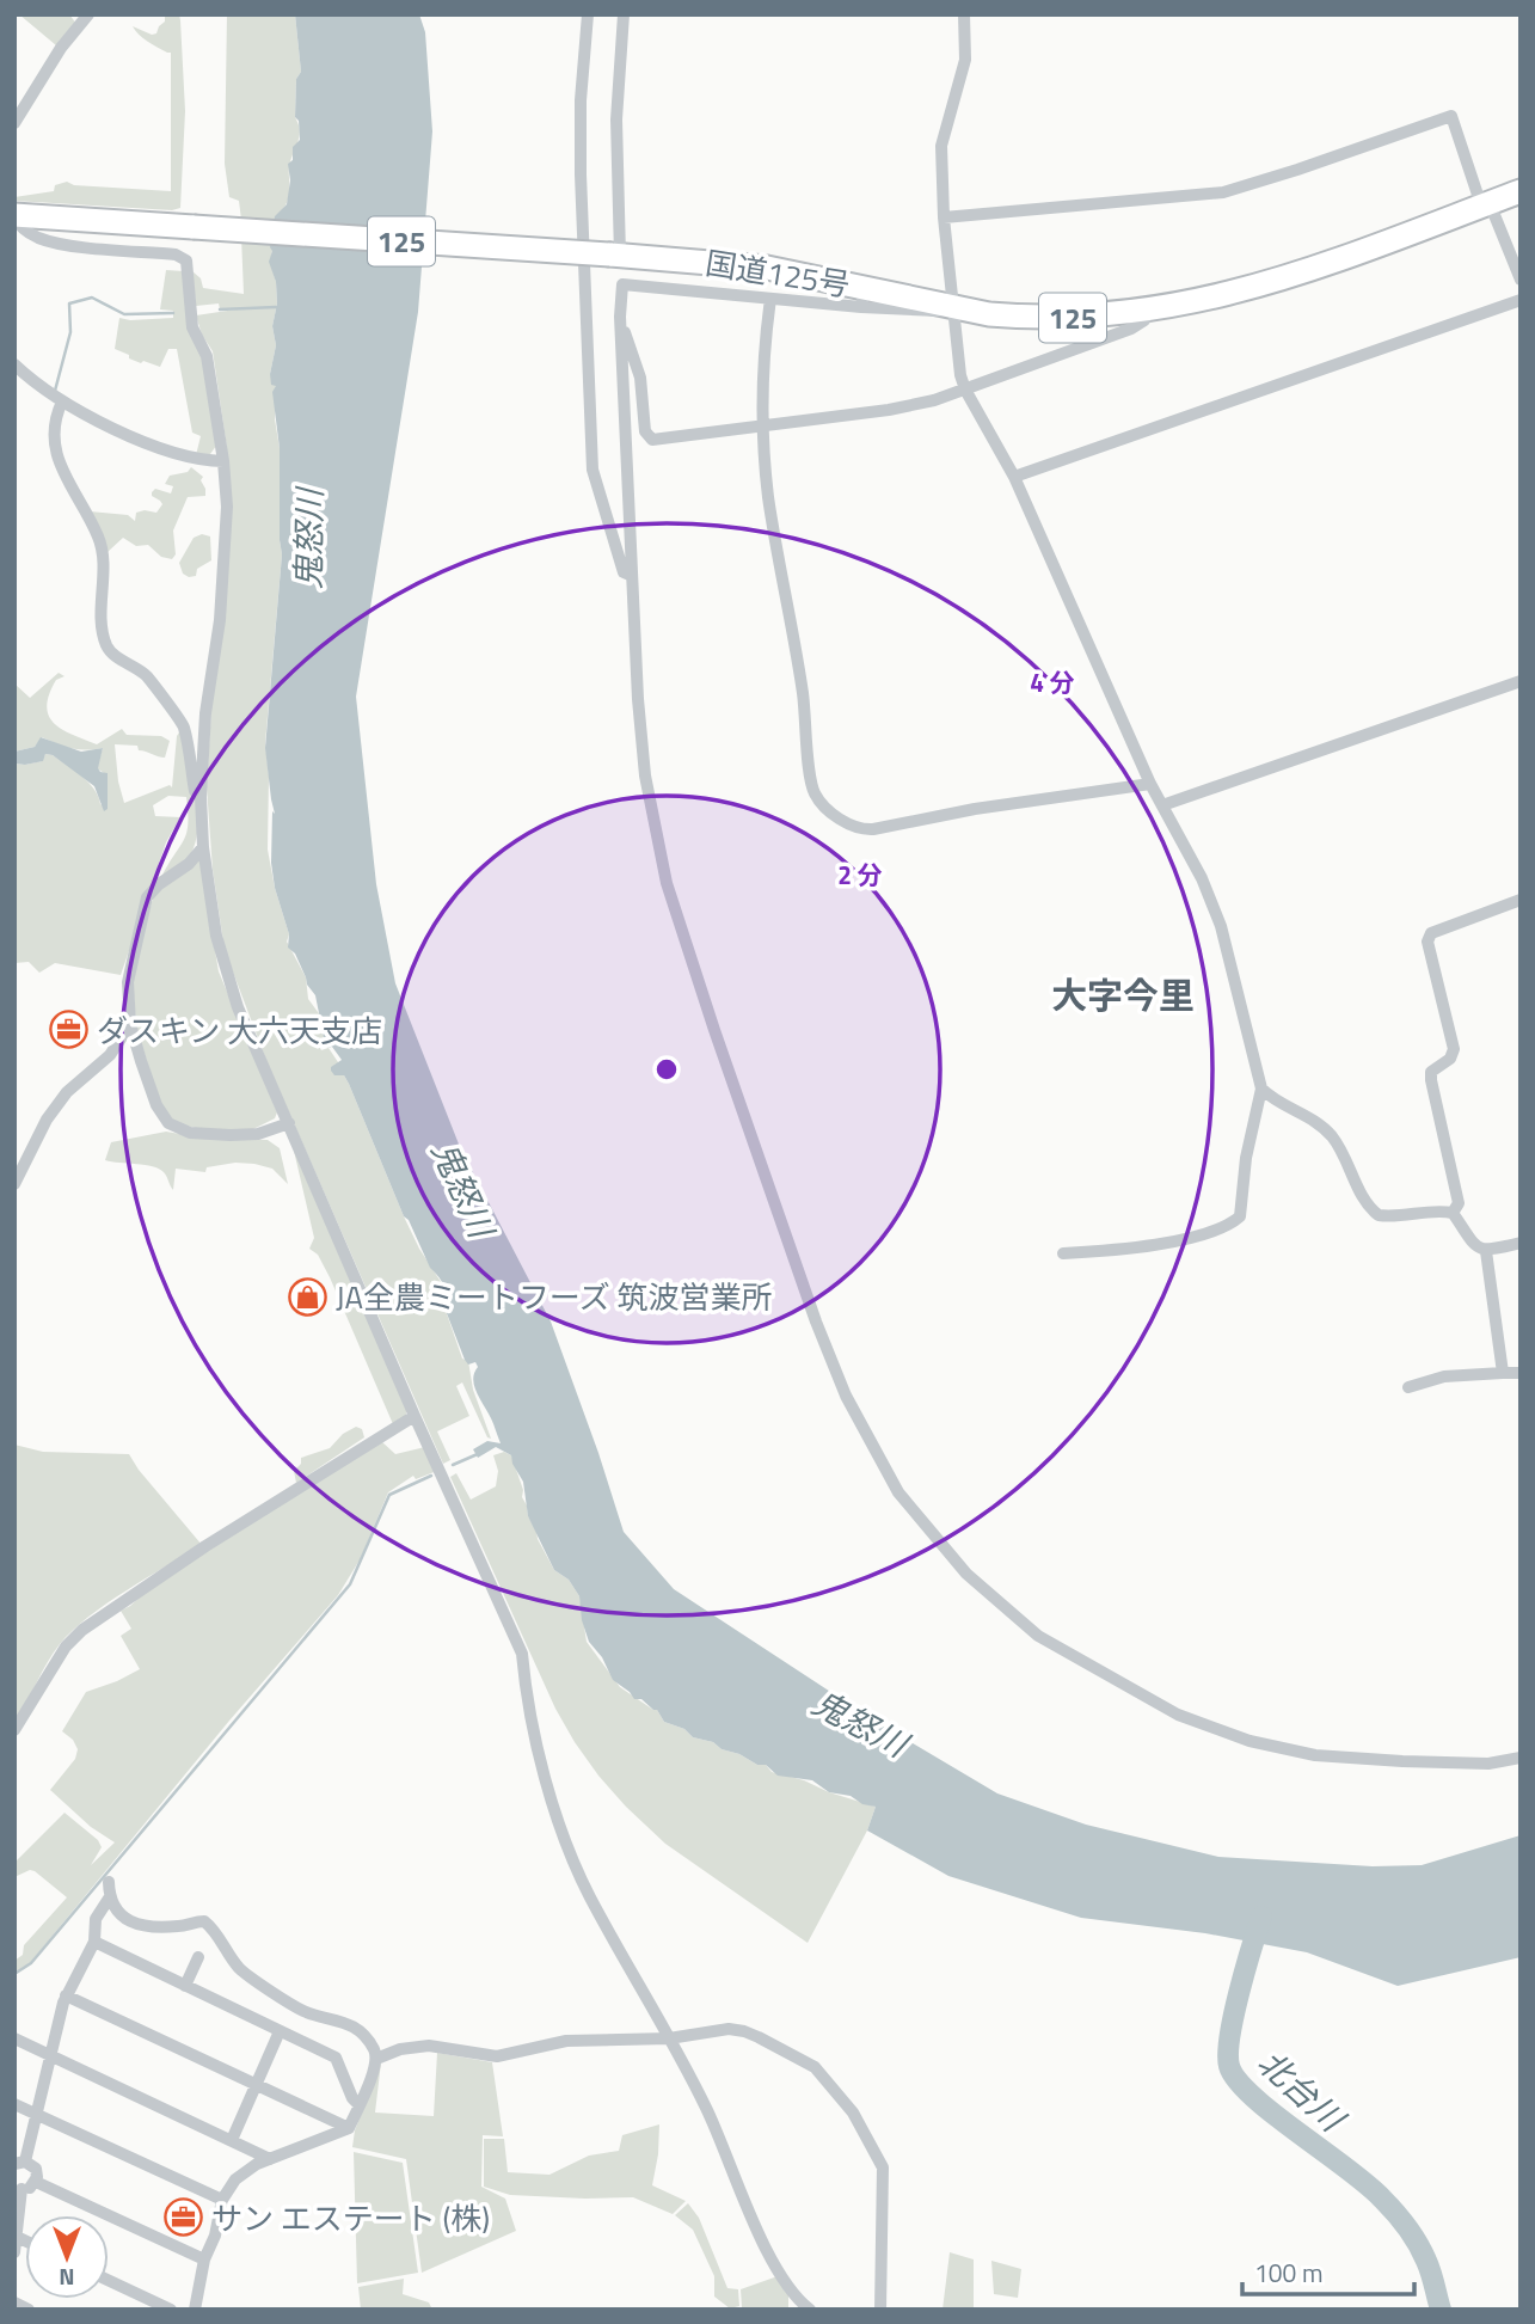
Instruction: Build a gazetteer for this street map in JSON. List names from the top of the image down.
{
  "streets": {
    "highway": ["125", "国道125号"]
  },
  "districts": ["大字今里"],
  "water": ["鬼怒川", "北台川"],
  "places": {
    "office": ["ダスキン 大六天支店", "サン エステート (株)"],
    "shop": ["JA全農ミートフーズ 筑波営業所"]
  },
  "scale_bar": "100 m",
  "north": "bottom",
  "rings": ["4 分", "2 分"]
}
